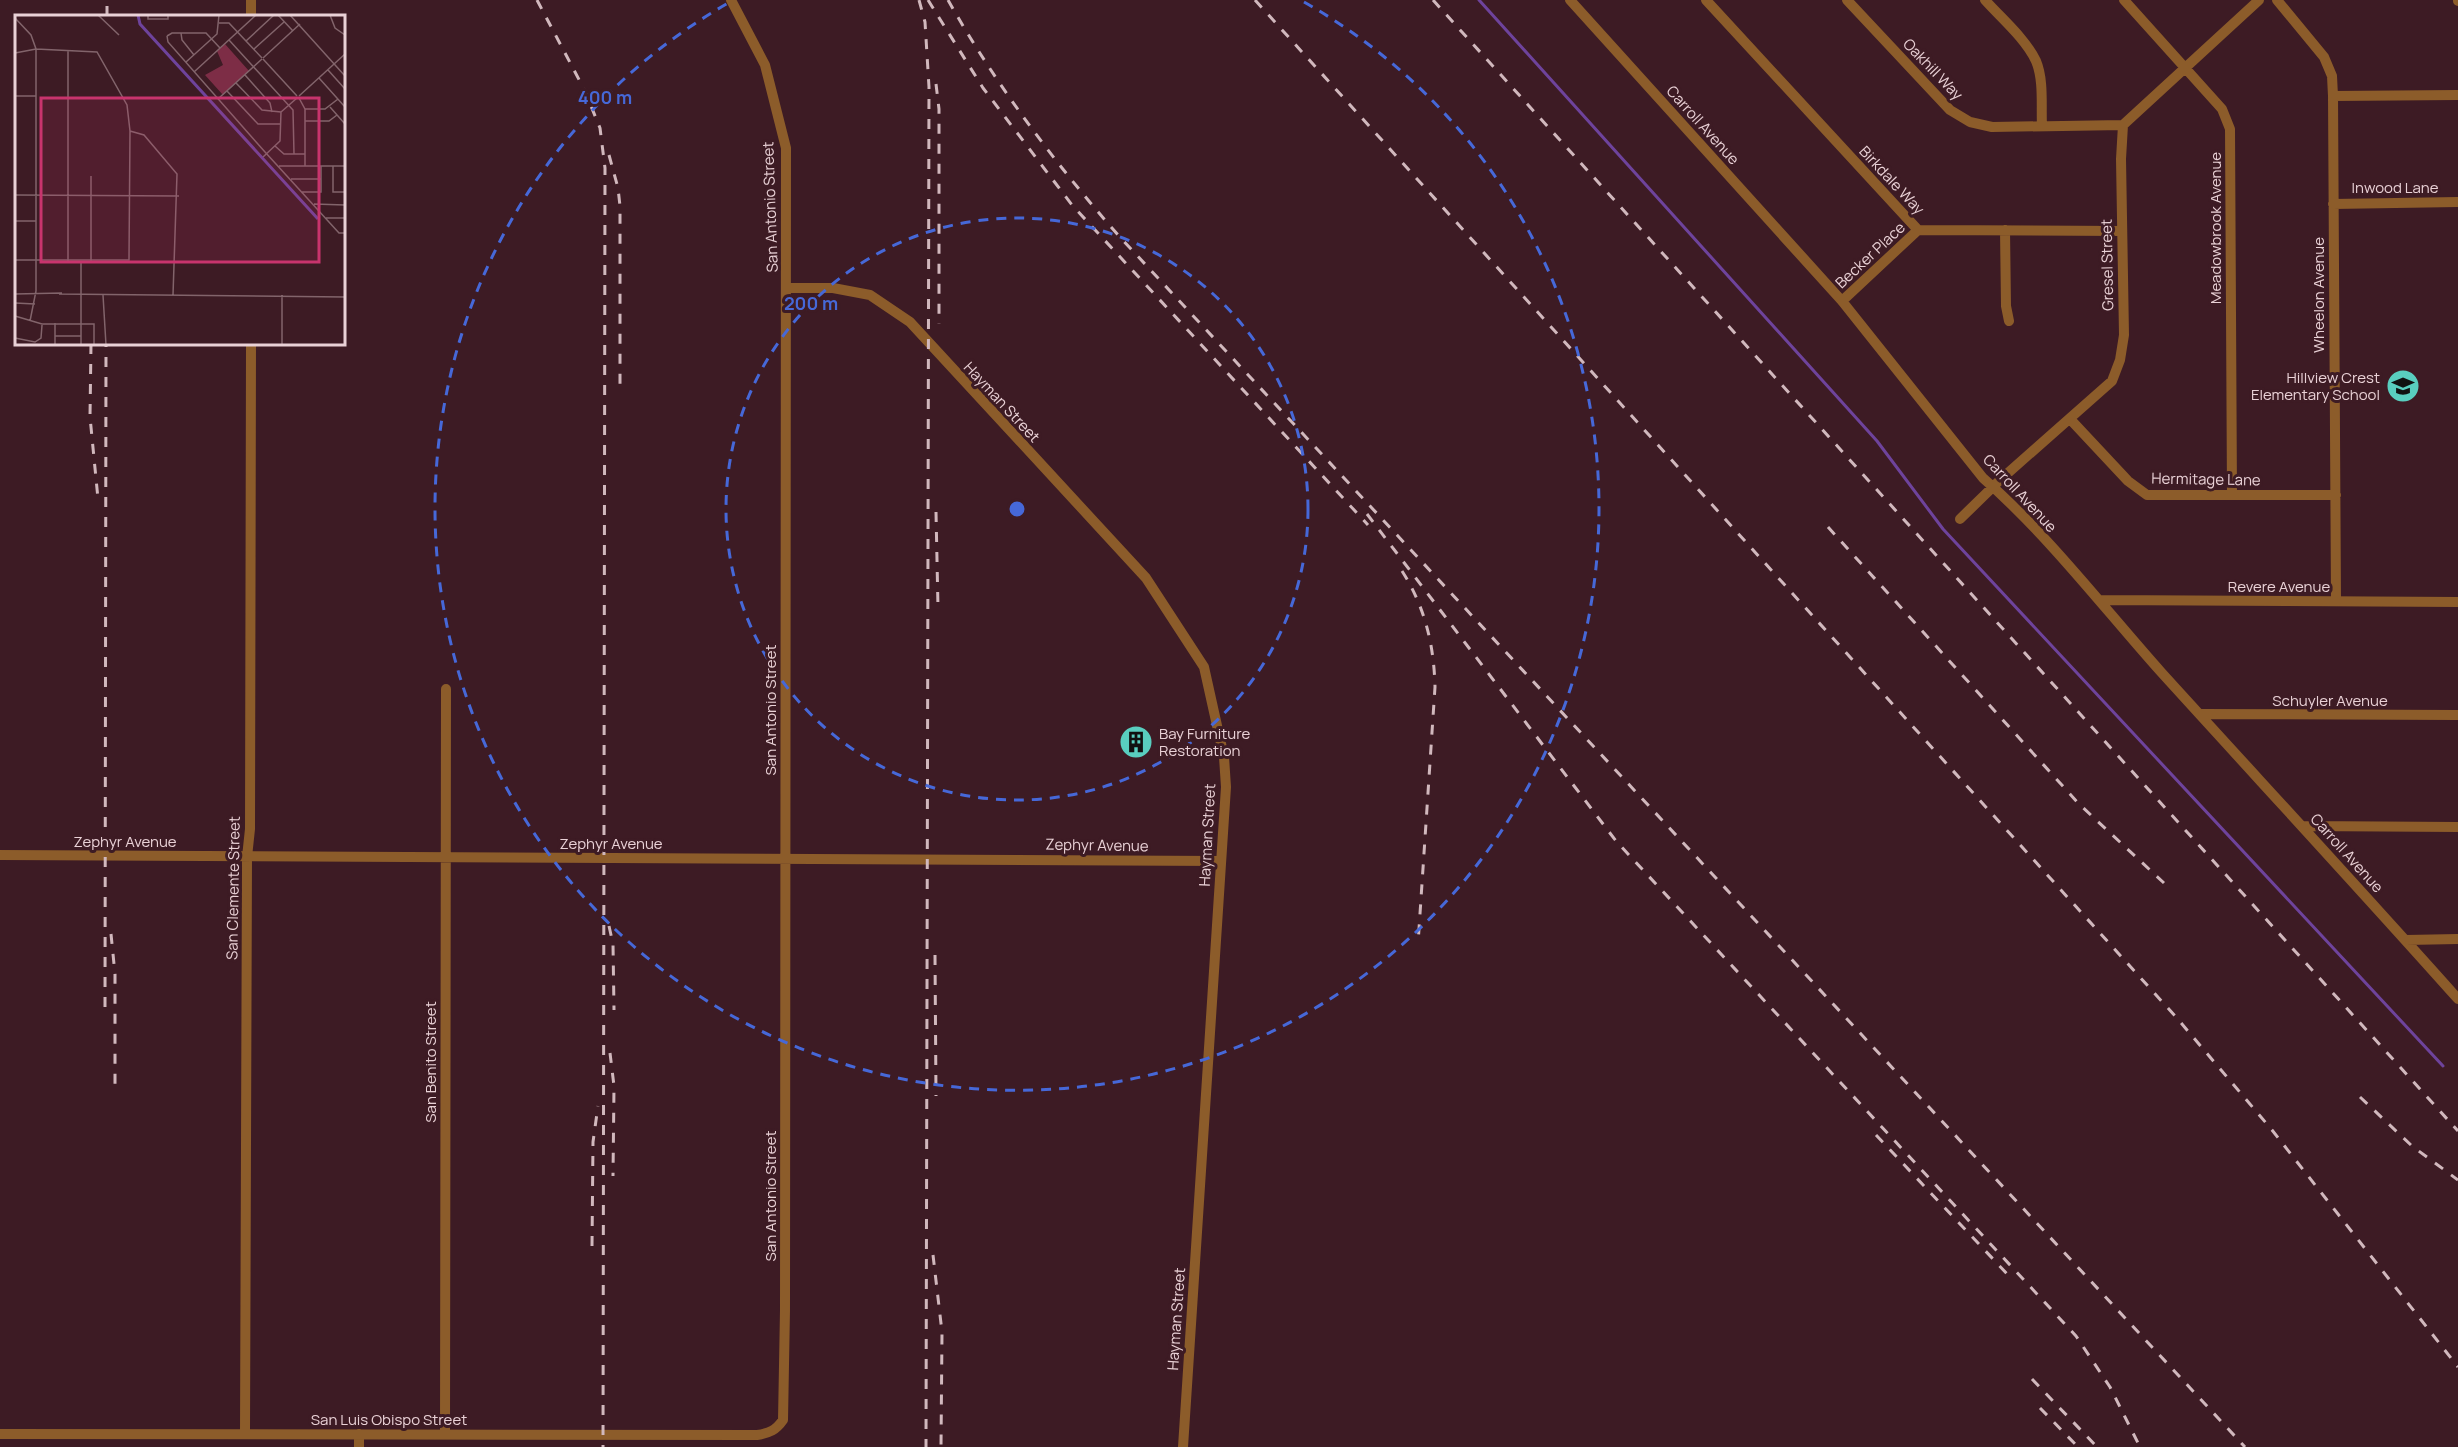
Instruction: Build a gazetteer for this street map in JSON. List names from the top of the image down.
{
  "streets": {
    "street": [
      "Oakhill Way",
      "Carroll Avenue",
      "Birkdale Way",
      "Inwood Lane",
      "San Antonio Street",
      "Meadowbrook Avenue",
      "Becker Place",
      "Gresel Street",
      "Wheelon Avenue",
      "Hayman Street",
      "Hermitage Lane",
      "Revere Avenue",
      "Schuyler Avenue",
      "Zephyr Avenue",
      "San Clemente Street",
      "San Benito Street",
      "San Luis Obispo Street"
    ]
  },
  "crossings": [
    ["Oakhill Way", "Gresel Street"],
    ["Carroll Avenue", "Becker Place"],
    ["Carroll Avenue", "Gresel Street"],
    ["Carroll Avenue", "Revere Avenue"],
    ["Carroll Avenue", "Schuyler Avenue"],
    ["Birkdale Way", "Becker Place"],
    ["Birkdale Way", "Gresel Street"],
    ["Inwood Lane", "Wheelon Avenue"],
    ["San Antonio Street", "Hayman Street"],
    ["San Antonio Street", "Zephyr Avenue"],
    ["San Antonio Street", "San Luis Obispo Street"],
    ["Meadowbrook Avenue", "Hermitage Lane"],
    ["Gresel Street", "Hermitage Lane"],
    ["Wheelon Avenue", "Hermitage Lane"],
    ["Wheelon Avenue", "Revere Avenue"],
    ["Hayman Street", "Zephyr Avenue"],
    ["Zephyr Avenue", "San Clemente Street"],
    ["Zephyr Avenue", "San Benito Street"],
    ["San Clemente Street", "San Luis Obispo Street"],
    ["San Benito Street", "San Luis Obispo Street"]
  ],
  "places": {
    "school or university": ["Hillview Crest Elementary School"],
    "building": ["Bay Furniture Restoration"]
  },
  "rings": ["400 m", "200 m"]
}
